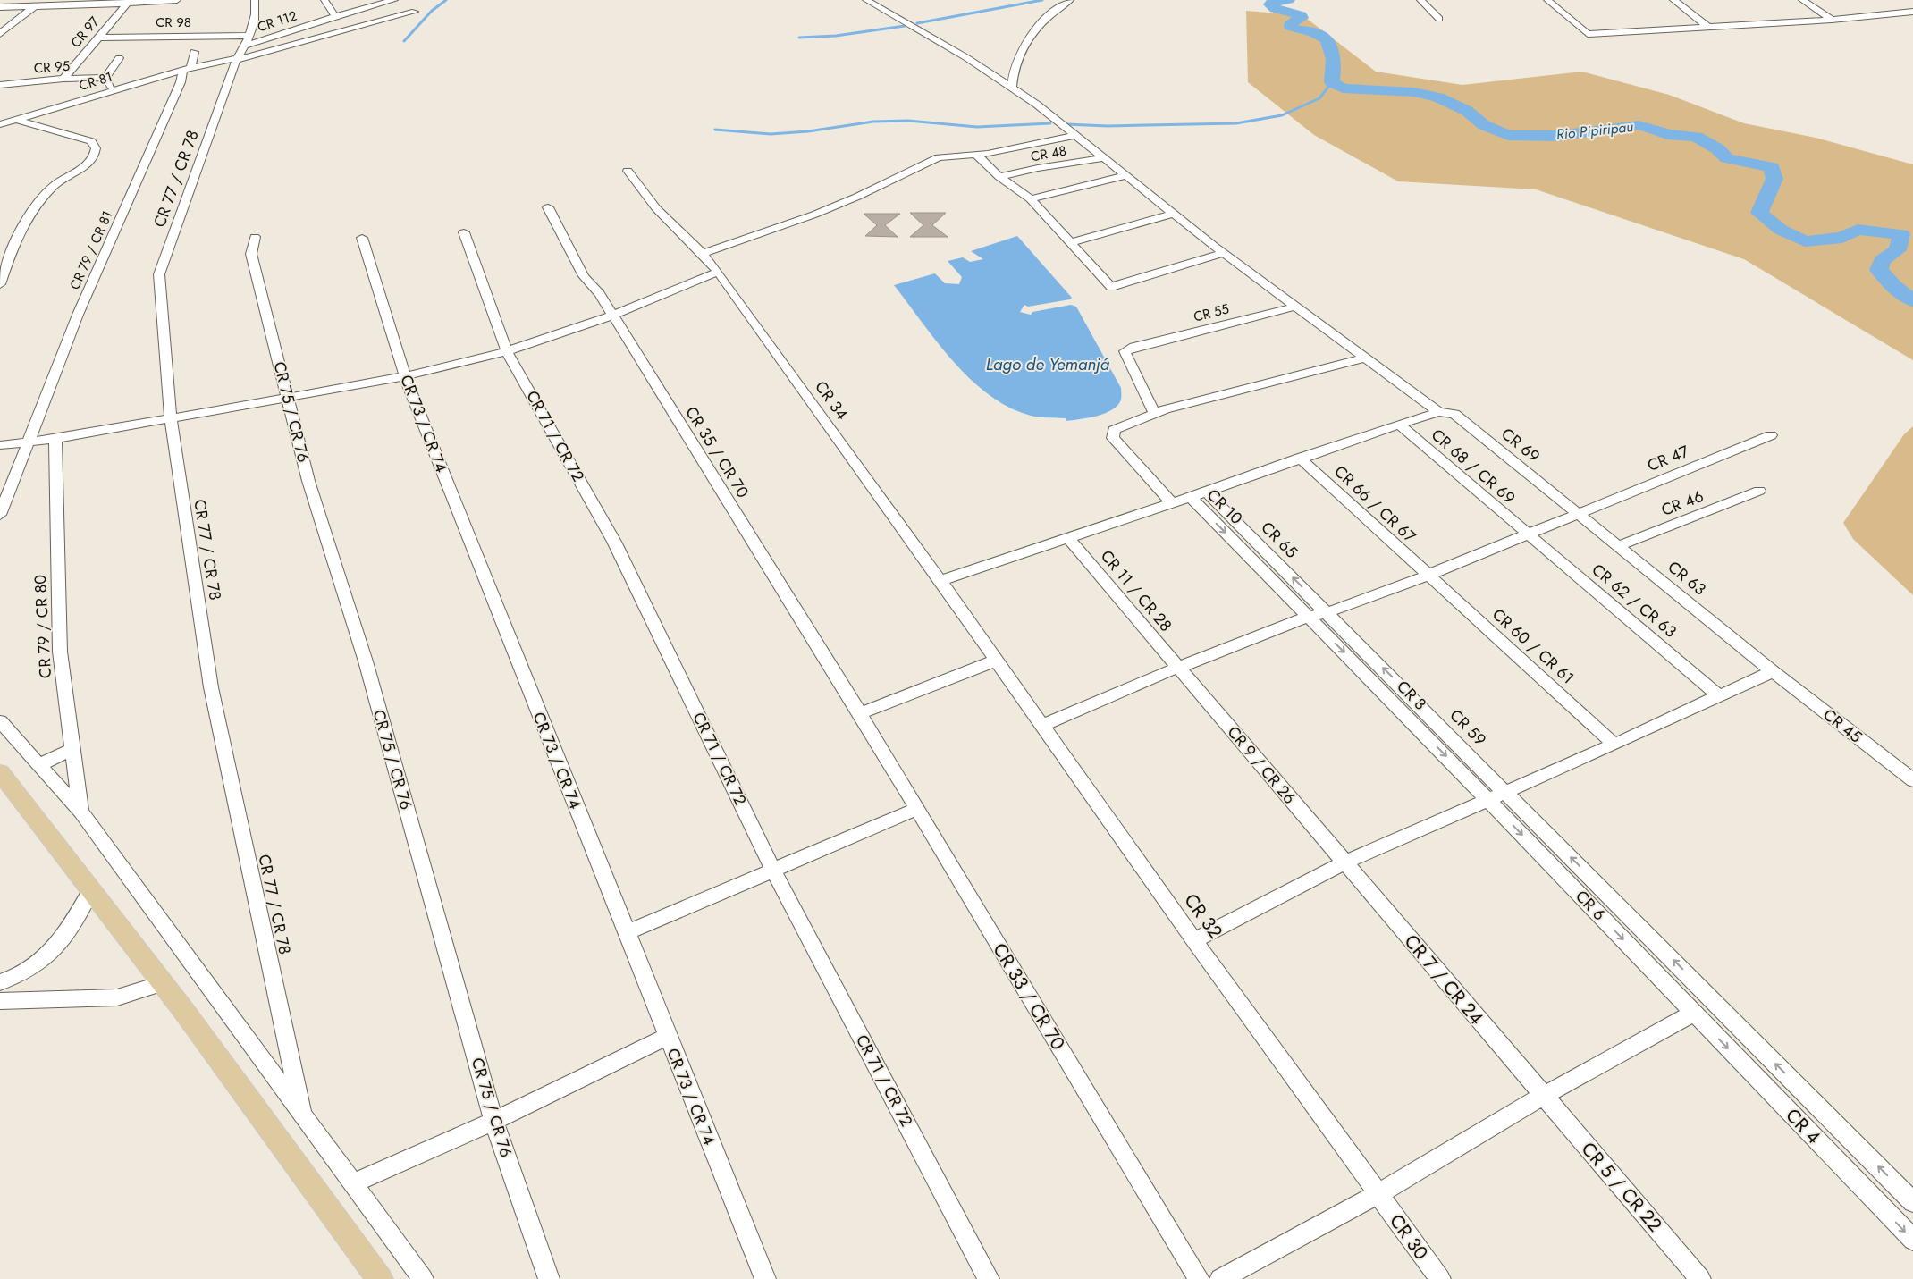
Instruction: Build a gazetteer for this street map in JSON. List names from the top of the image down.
{
  "streets": {
    "street": [
      "CR 112",
      "CR 98",
      "CR 97",
      "CR 95",
      "CR 81",
      "CR 48",
      "CR 77 / CR 78",
      "CR 79 / CR 81",
      "CR 55",
      "CR 34",
      "CR 75 / CR 76",
      "CR 73 / CR 74",
      "CR 71 / CR 72",
      "CR 69",
      "CR 35 / CR 70",
      "CR 47",
      "CR 68 / CR 69",
      "CR 46",
      "CR 66 / CR 67",
      "CR 10",
      "CR 65",
      "CR 63",
      "CR 11 / CR 28",
      "CR 62 / CR 63",
      "CR 79 / CR 80",
      "CR 60 / CR 61",
      "CR 8",
      "CR 45",
      "CR 59",
      "CR 9 / CR 26",
      "CR 6",
      "CR 32",
      "CR 7 / CR 24",
      "CR 33 / CR 70",
      "CR 4",
      "CR 5 / CR 22",
      "CR 30"
    ]
  },
  "crossings": [
    ["CR 112", "CR 98"],
    ["CR 112", "CR 77 / CR 78"],
    ["CR 98", "CR 97"],
    ["CR 98", "CR 77 / CR 78"],
    ["CR 97", "CR 95"],
    ["CR 81", "CR 77 / CR 78"],
    ["CR 81", "CR 79 / CR 81"],
    ["CR 34", "CR 32"],
    ["CR 69", "CR 47"],
    ["CR 69", "CR 63"],
    ["CR 35 / CR 70", "CR 33 / CR 70"],
    ["CR 47", "CR 68 / CR 69"],
    ["CR 47", "CR 66 / CR 67"],
    ["CR 47", "CR 10"],
    ["CR 47", "CR 65"],
    ["CR 47", "CR 63"],
    ["CR 47", "CR 11 / CR 28"],
    ["CR 47", "CR 62 / CR 63"],
    ["CR 47", "CR 60 / CR 61"],
    ["CR 47", "CR 8"],
    ["CR 47", "CR 59"],
    ["CR 47", "CR 9 / CR 26"],
    ["CR 47", "CR 32"],
    ["CR 68 / CR 69", "CR 62 / CR 63"],
    ["CR 46", "CR 63"],
    ["CR 66 / CR 67", "CR 60 / CR 61"],
    ["CR 10", "CR 8"],
    ["CR 65", "CR 59"],
    ["CR 63", "CR 45"],
    ["CR 11 / CR 28", "CR 9 / CR 26"],
    ["CR 8", "CR 6"],
    ["CR 9 / CR 26", "CR 7 / CR 24"],
    ["CR 6", "CR 4"],
    ["CR 32", "CR 30"],
    ["CR 7 / CR 24", "CR 5 / CR 22"]
  ],
  "one_way": [
    "CR 10",
    "CR 65",
    "CR 8",
    "CR 59",
    "CR 6",
    "CR 4"
  ],
  "water": ["Rio Pipiripau", "Lago de Yemanjá"]
}
